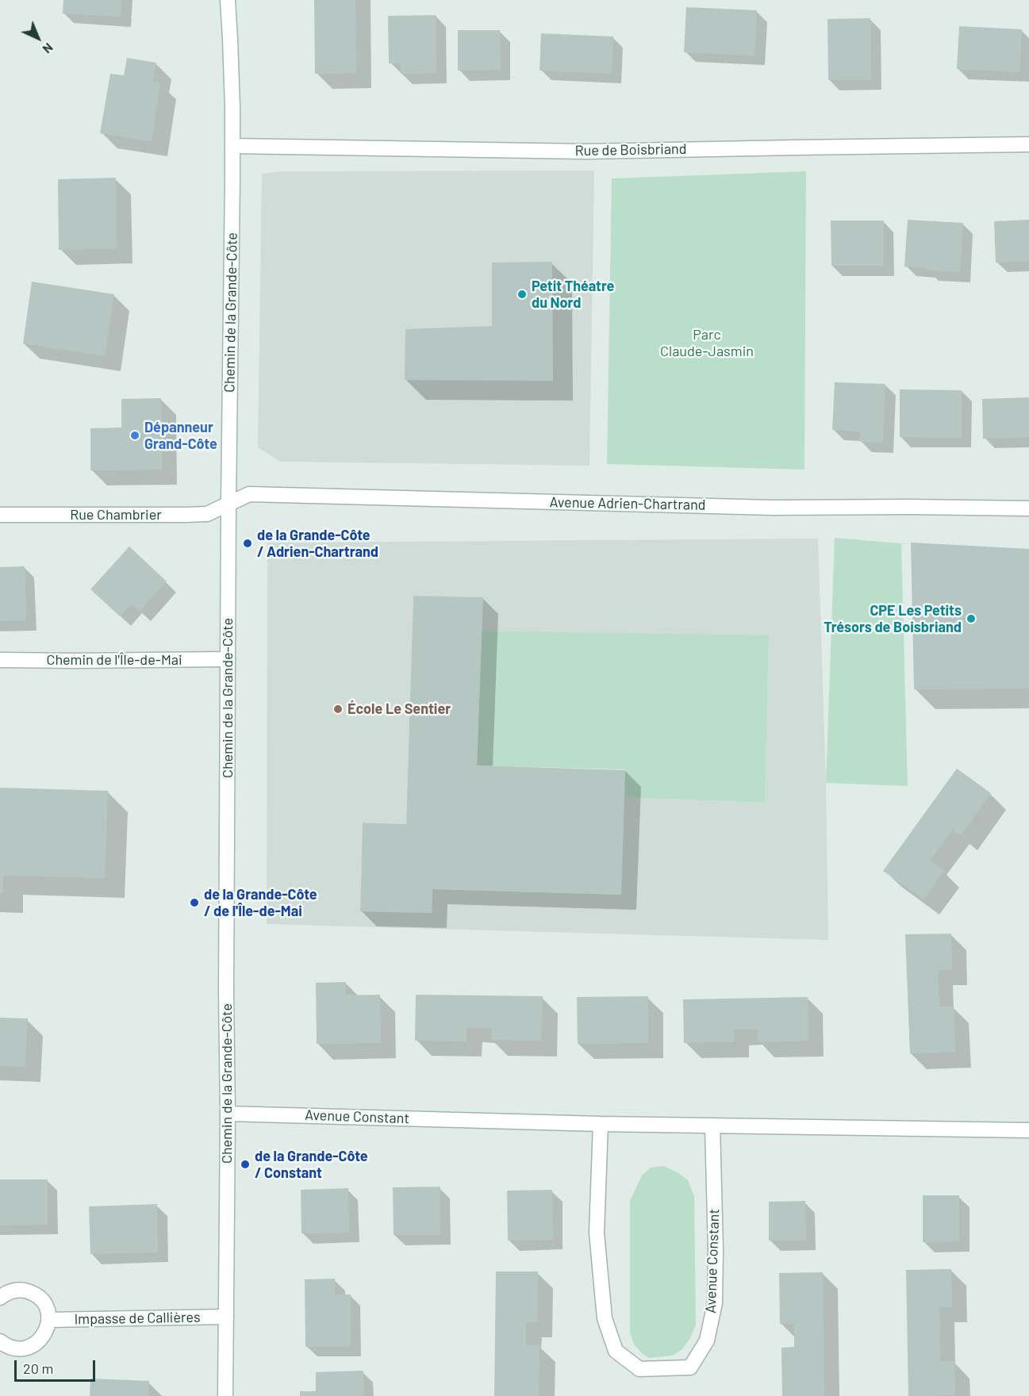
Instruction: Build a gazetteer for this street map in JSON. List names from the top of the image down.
{
  "streets": {
    "street": [
      "Rue de Boisbriand",
      "Chemin de la Grande-Côte",
      "Avenue Adrien-Chartrand",
      "Rue Chambrier",
      "Chemin de l'Île-de-Mai",
      "Avenue Constant",
      "Impasse de Callières"
    ]
  },
  "crossings": [
    ["Rue de Boisbriand", "Chemin de la Grande-Côte"],
    ["Chemin de la Grande-Côte", "Avenue Adrien-Chartrand"],
    ["Chemin de la Grande-Côte", "Rue Chambrier"],
    ["Chemin de la Grande-Côte", "Chemin de l'Île-de-Mai"],
    ["Chemin de la Grande-Côte", "Avenue Constant"],
    ["Chemin de la Grande-Côte", "Impasse de Callières"],
    ["Avenue Adrien-Chartrand", "Rue Chambrier"]
  ],
  "parks": ["Parc Claude-Jasmin"],
  "places": [
    "Petit Théatre du Nord",
    "Dépanneur Grand-Côte",
    "de la Grande-Côte / Adrien-Chartrand",
    "CPE Les Petits Trésors de Boisbriand",
    "École Le Sentier",
    "de la Grande-Côte / de l'Île-de-Mai",
    "de la Grande-Côte / Constant"
  ],
  "scale_bar": "20 m",
  "north": "bottom right"
}
